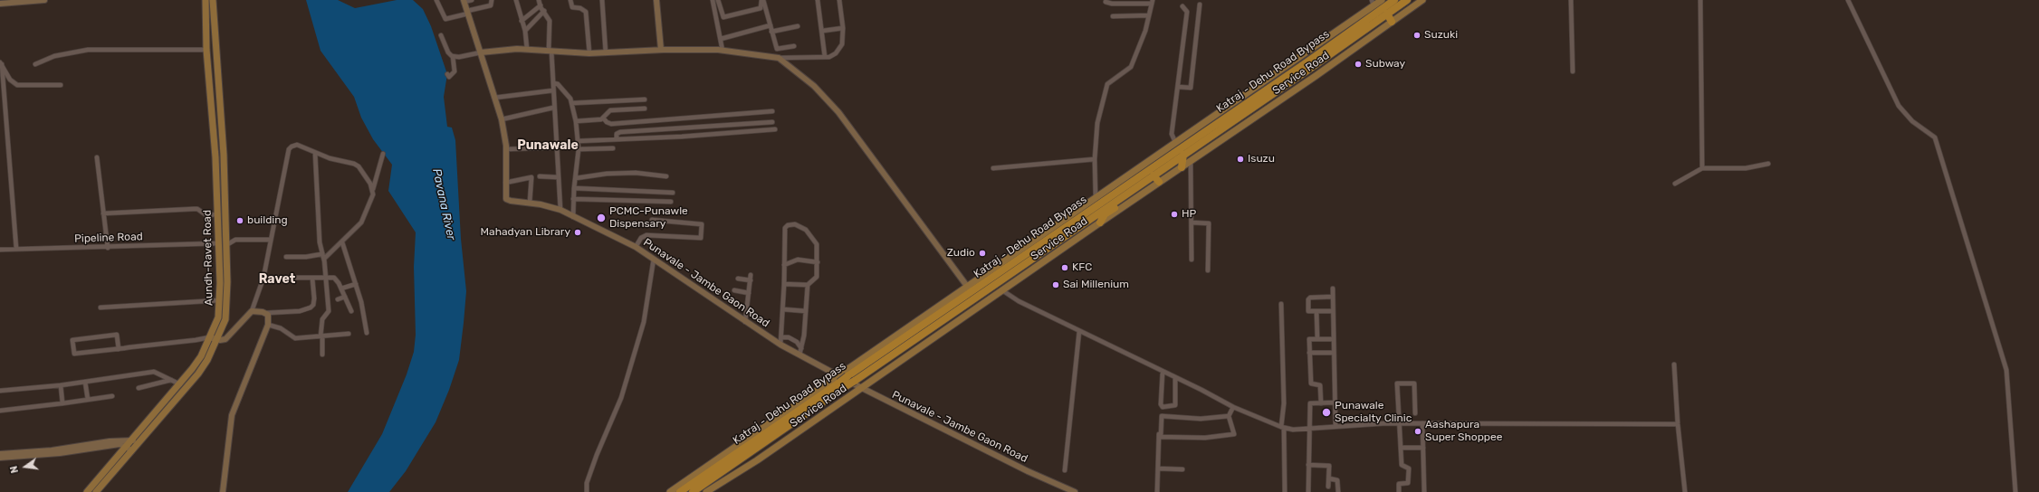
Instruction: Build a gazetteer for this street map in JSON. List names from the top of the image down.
{
  "streets": {
    "highway": ["Katraj - Dehu Road Bypass"],
    "main road": ["Service Road", "Aundh-Ravet Road"],
    "street": ["Pipeline Road", "Punavale - Jambe Gaon Road"]
  },
  "crossings": [
    ["Katraj - Dehu Road Bypass", "Service Road"],
    ["Katraj - Dehu Road Bypass", "Punavale - Jambe Gaon Road"],
    ["Service Road", "Punavale - Jambe Gaon Road"],
    ["Pipeline Road", "Aundh-Ravet Road"]
  ],
  "districts": ["Punawale", "Ravet"],
  "water": ["Pavana River"],
  "places": [
    "Suzuki",
    "Subway",
    "Isuzu",
    "HP",
    "PCMC-Punawle Dispensary",
    "building",
    "Mahadyan Library",
    "Zudio",
    "KFC",
    "Sai Millenium",
    "Punawale Specialty Clinic",
    "Aashapura Super Shoppee"
  ],
  "north": "left"
}
